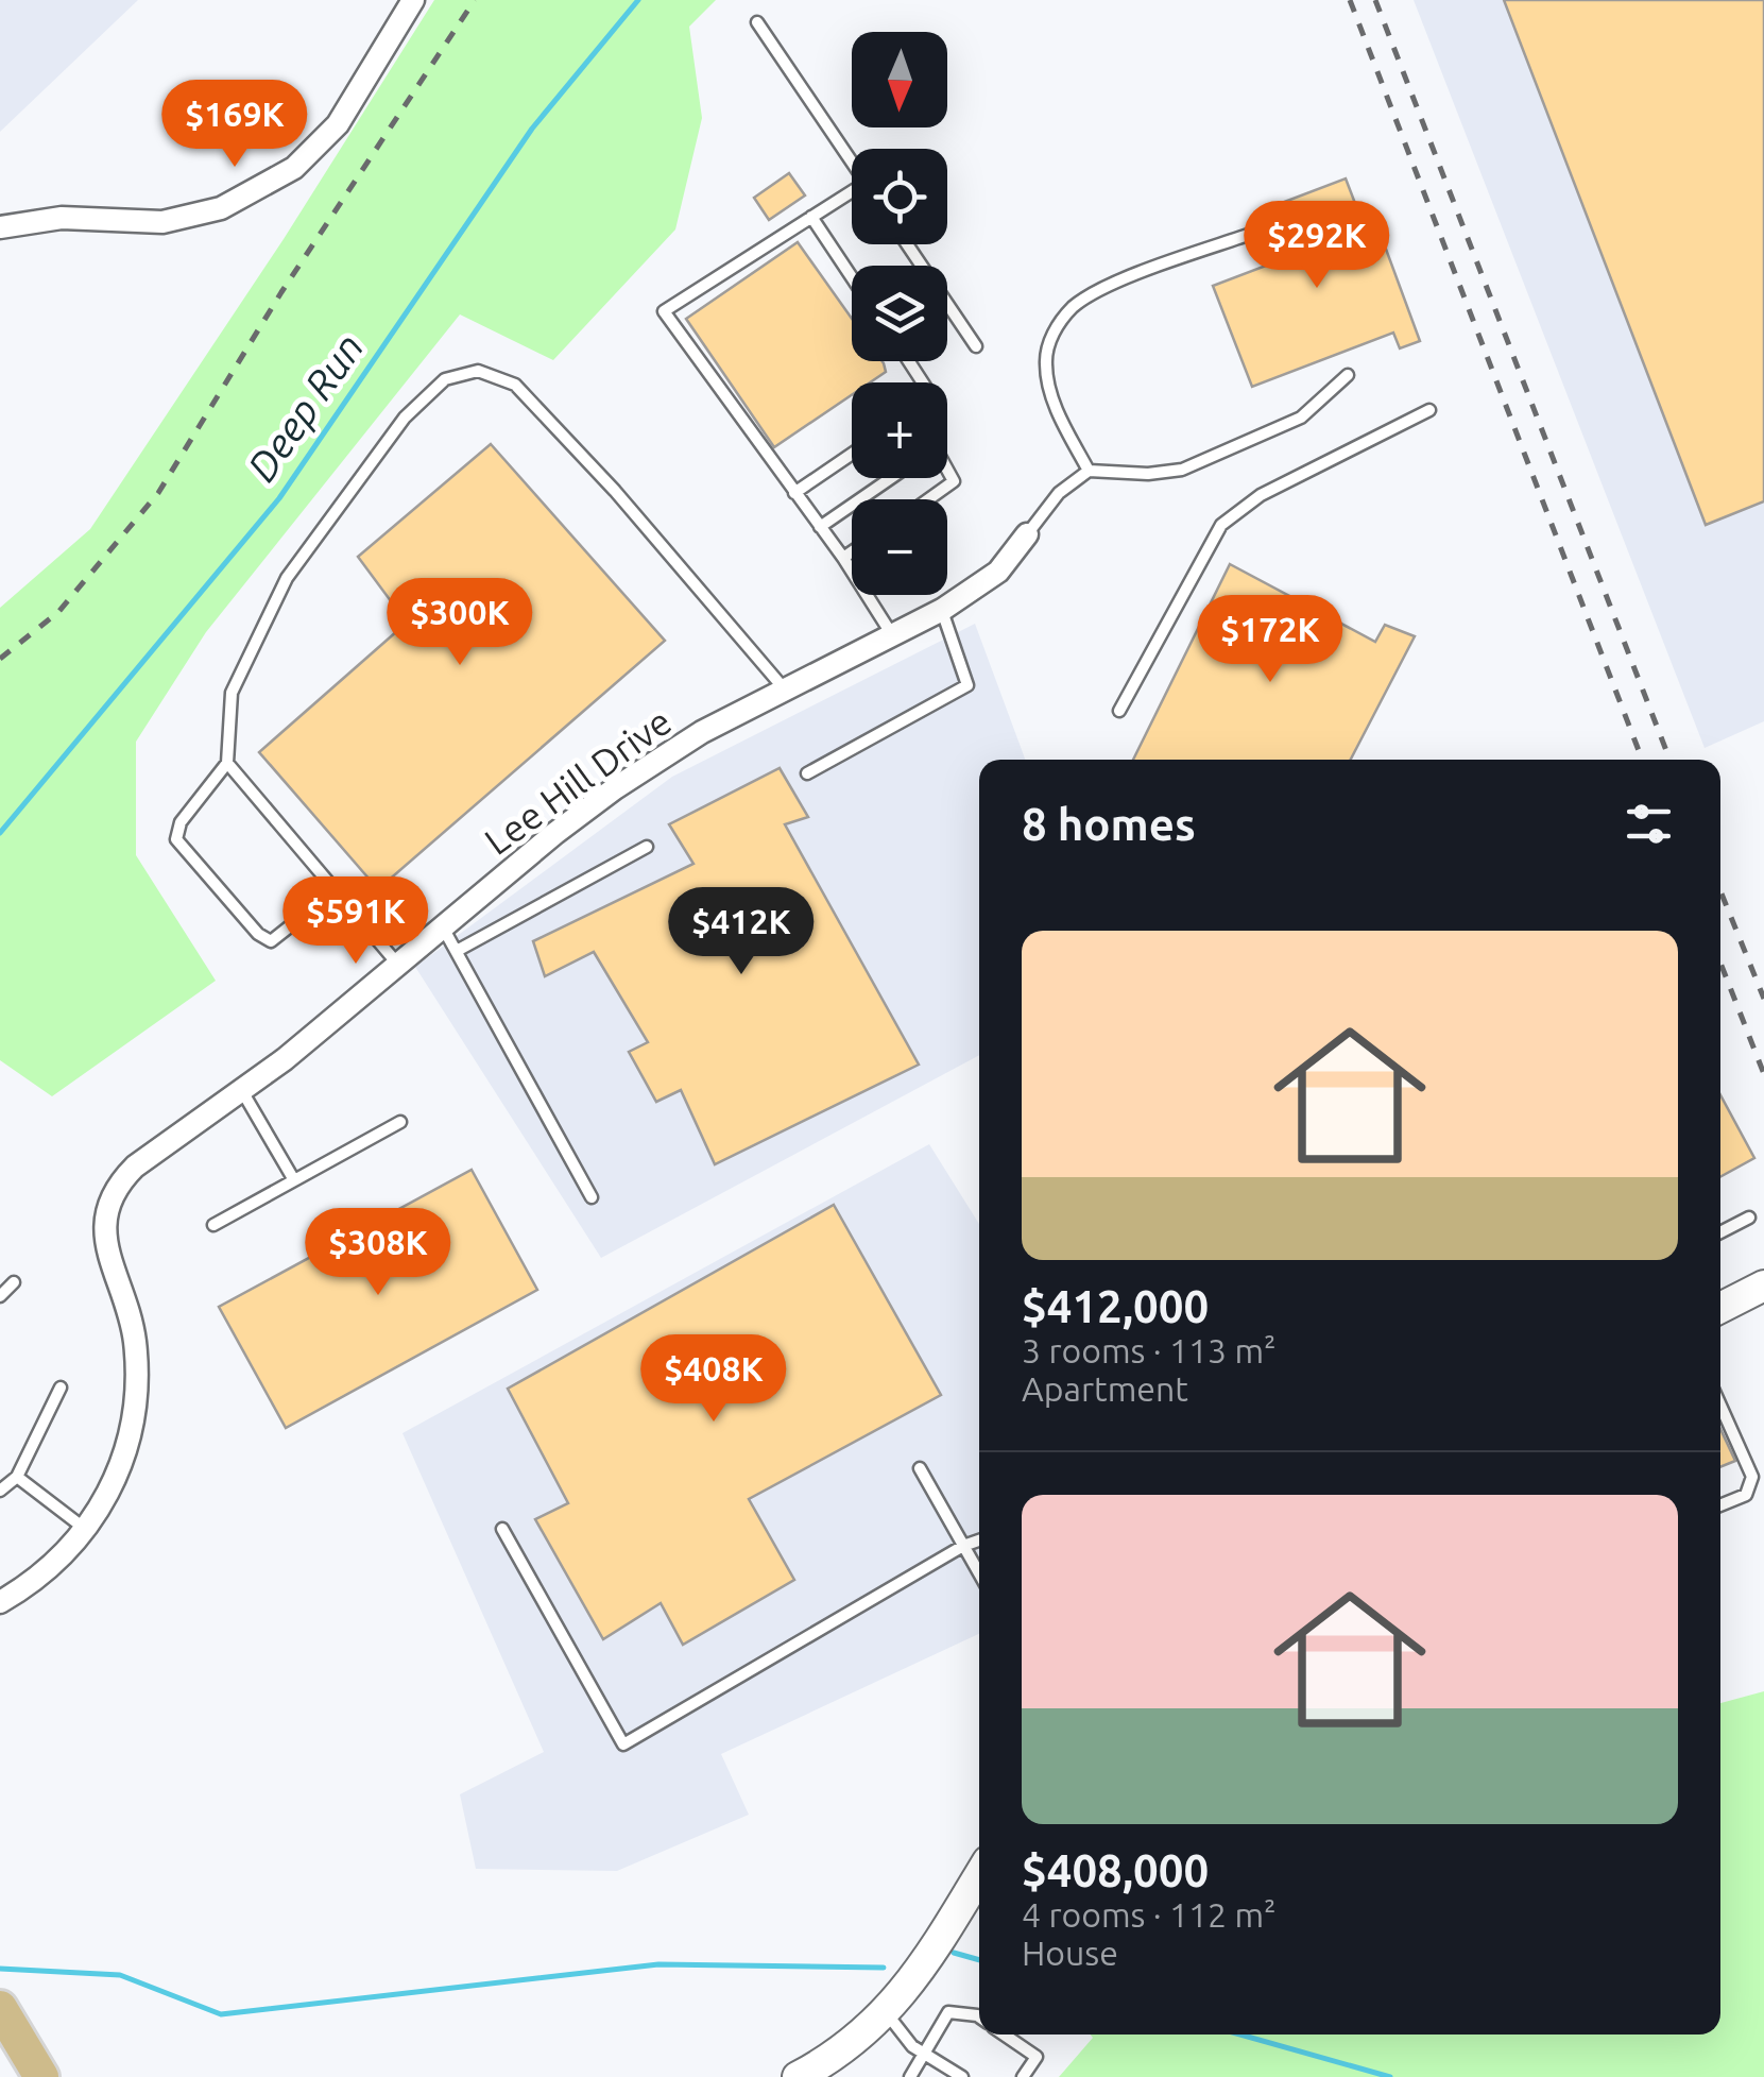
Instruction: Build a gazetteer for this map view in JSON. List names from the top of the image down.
{
  "streets": {
    "street": ["Lee Hill Drive"]
  },
  "water": ["Deep Run"],
  "north": "bottom",
  "page": {
    "map_buttons": ["+", "−"],
    "price": [
      "$169K",
      "$292K",
      "$300K",
      "$172K",
      "$591K",
      "$412K",
      "$308K",
      "$408K"
    ],
    "heading": "8 homes",
    "list": [
      {
        "name": "$412,000",
        "note": "3 rooms · 113 m² · Apartment"
      },
      {
        "name": "$408,000",
        "note": "4 rooms · 112 m² · House"
      }
    ]
  }
}
